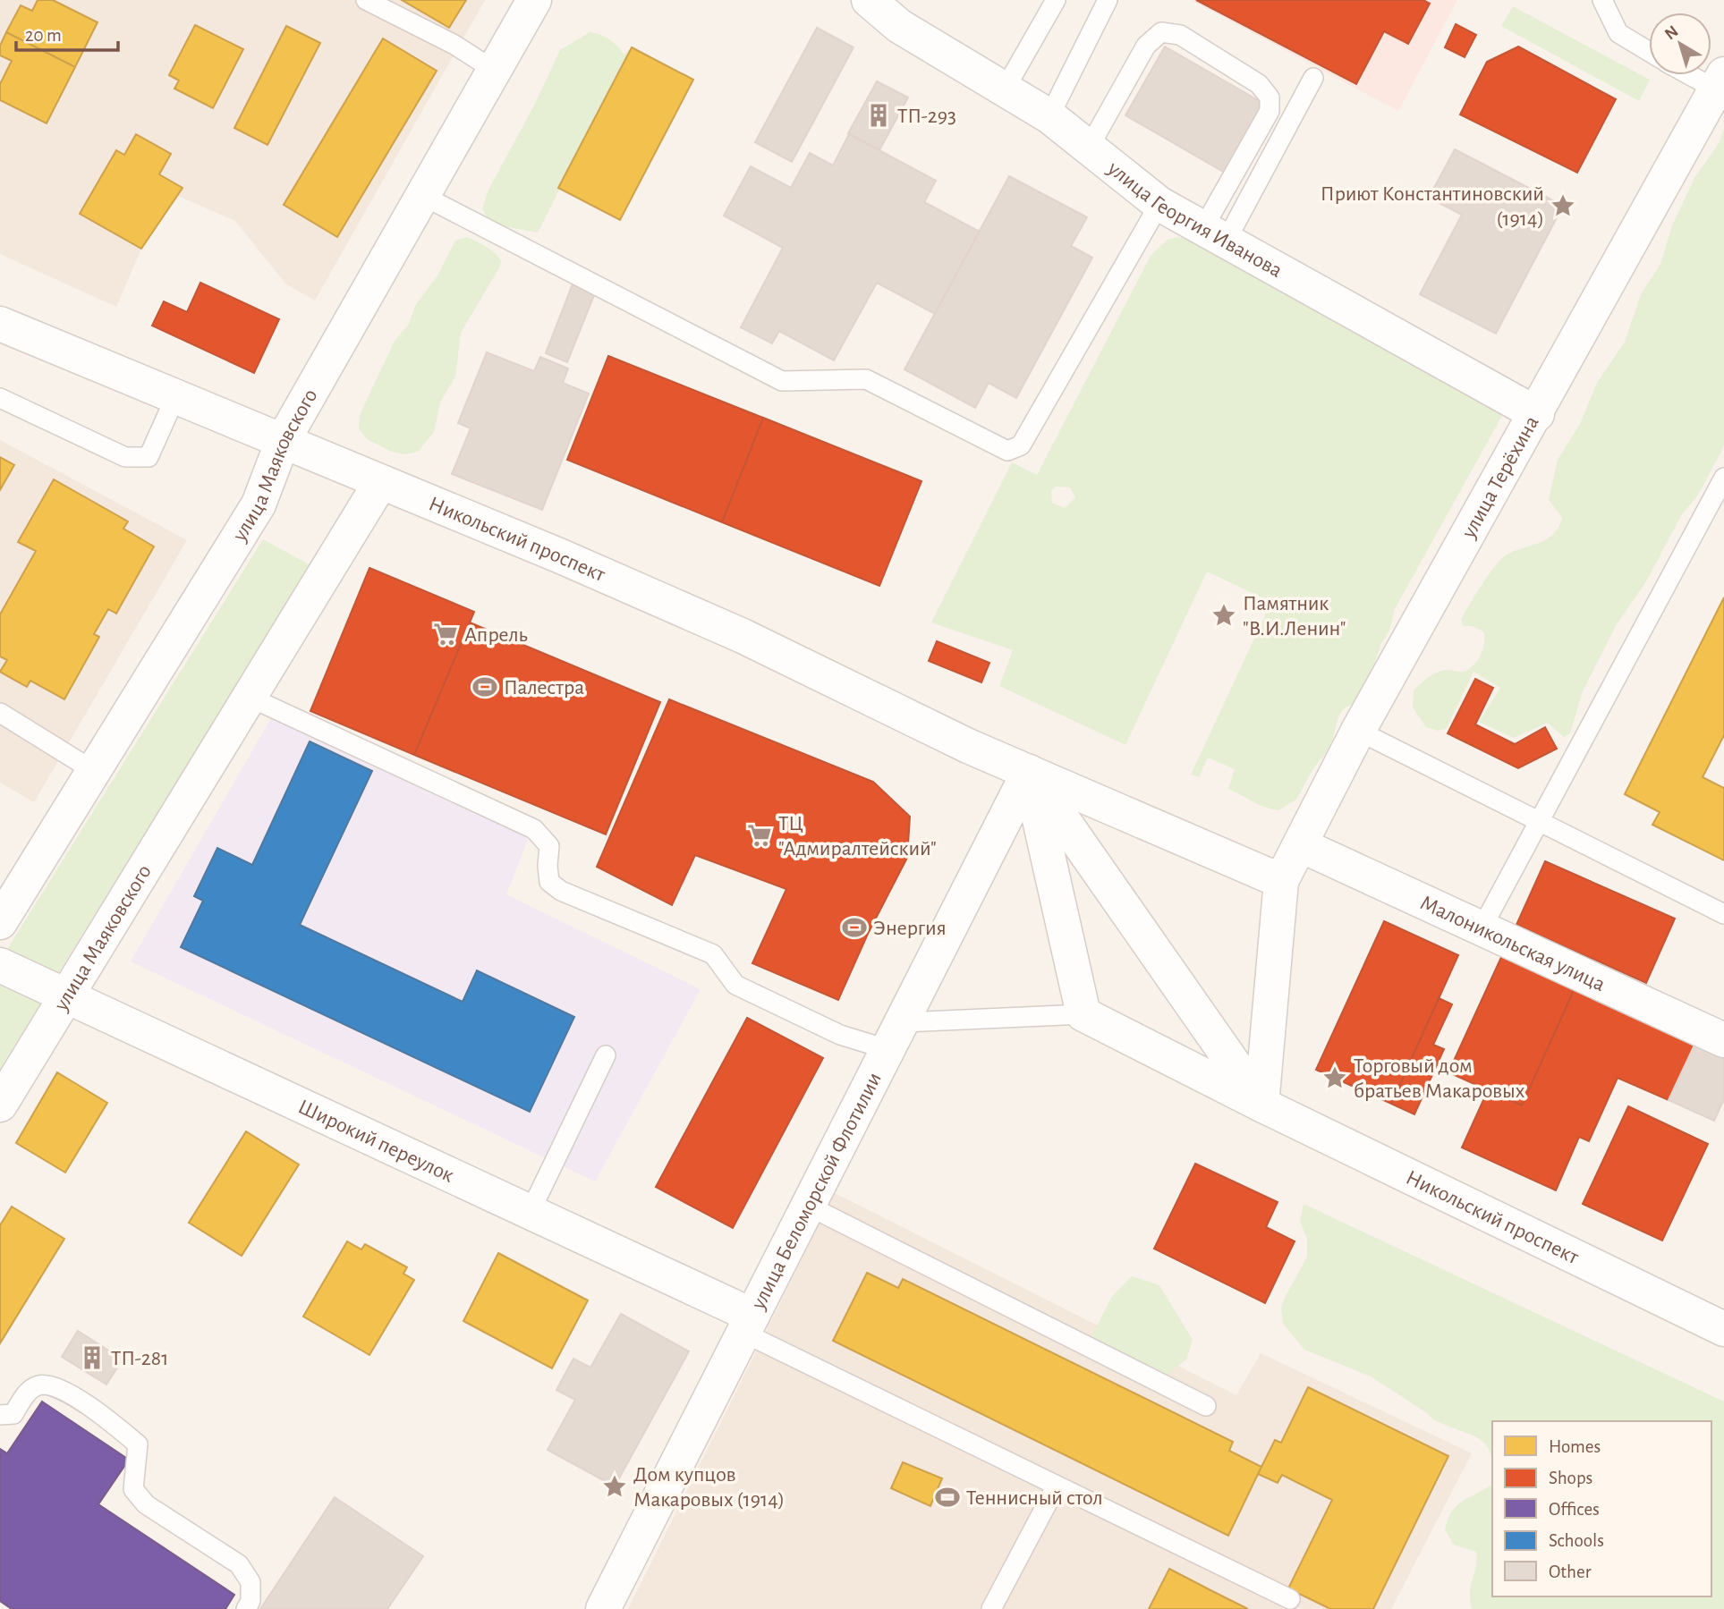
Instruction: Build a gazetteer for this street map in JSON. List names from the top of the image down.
{
  "streets": {
    "street": [
      "улица Георгия Иванова",
      "улица Маяковского",
      "улица Терёхина",
      "Никольский проспект",
      "Малоникольская улица",
      "Широкий переулок",
      "улица Беломорской Флотилии"
    ]
  },
  "crossings": [
    ["улица Георгия Иванова", "улица Терёхина"],
    ["улица Маяковского", "Никольский проспект"],
    ["улица Маяковского", "Широкий переулок"],
    ["улица Терёхина", "Никольский проспект"],
    ["улица Терёхина", "Малоникольская улица"],
    ["Никольский проспект", "улица Беломорской Флотилии"],
    ["Широкий переулок", "улица Беломорской Флотилии"]
  ],
  "places": {
    "building": ["ТП-293", "ТП-281"],
    "place": [
      "Приют Константиновский (1914)",
      "Памятник \"В.И.Ленин\"",
      "Торговый дом братьев Макаровых",
      "Дом купцов Макаровых (1914)"
    ],
    "supermarket": ["Апрель", "ТЦ \"Адмиралтейский\""],
    "sports": ["Палестра", "Энергия", "Теннисный стол"]
  },
  "legend": [
    "Homes",
    "Shops",
    "Offices",
    "Schools",
    "Other"
  ],
  "scale_bar": "20 m",
  "north": "top left"
}
